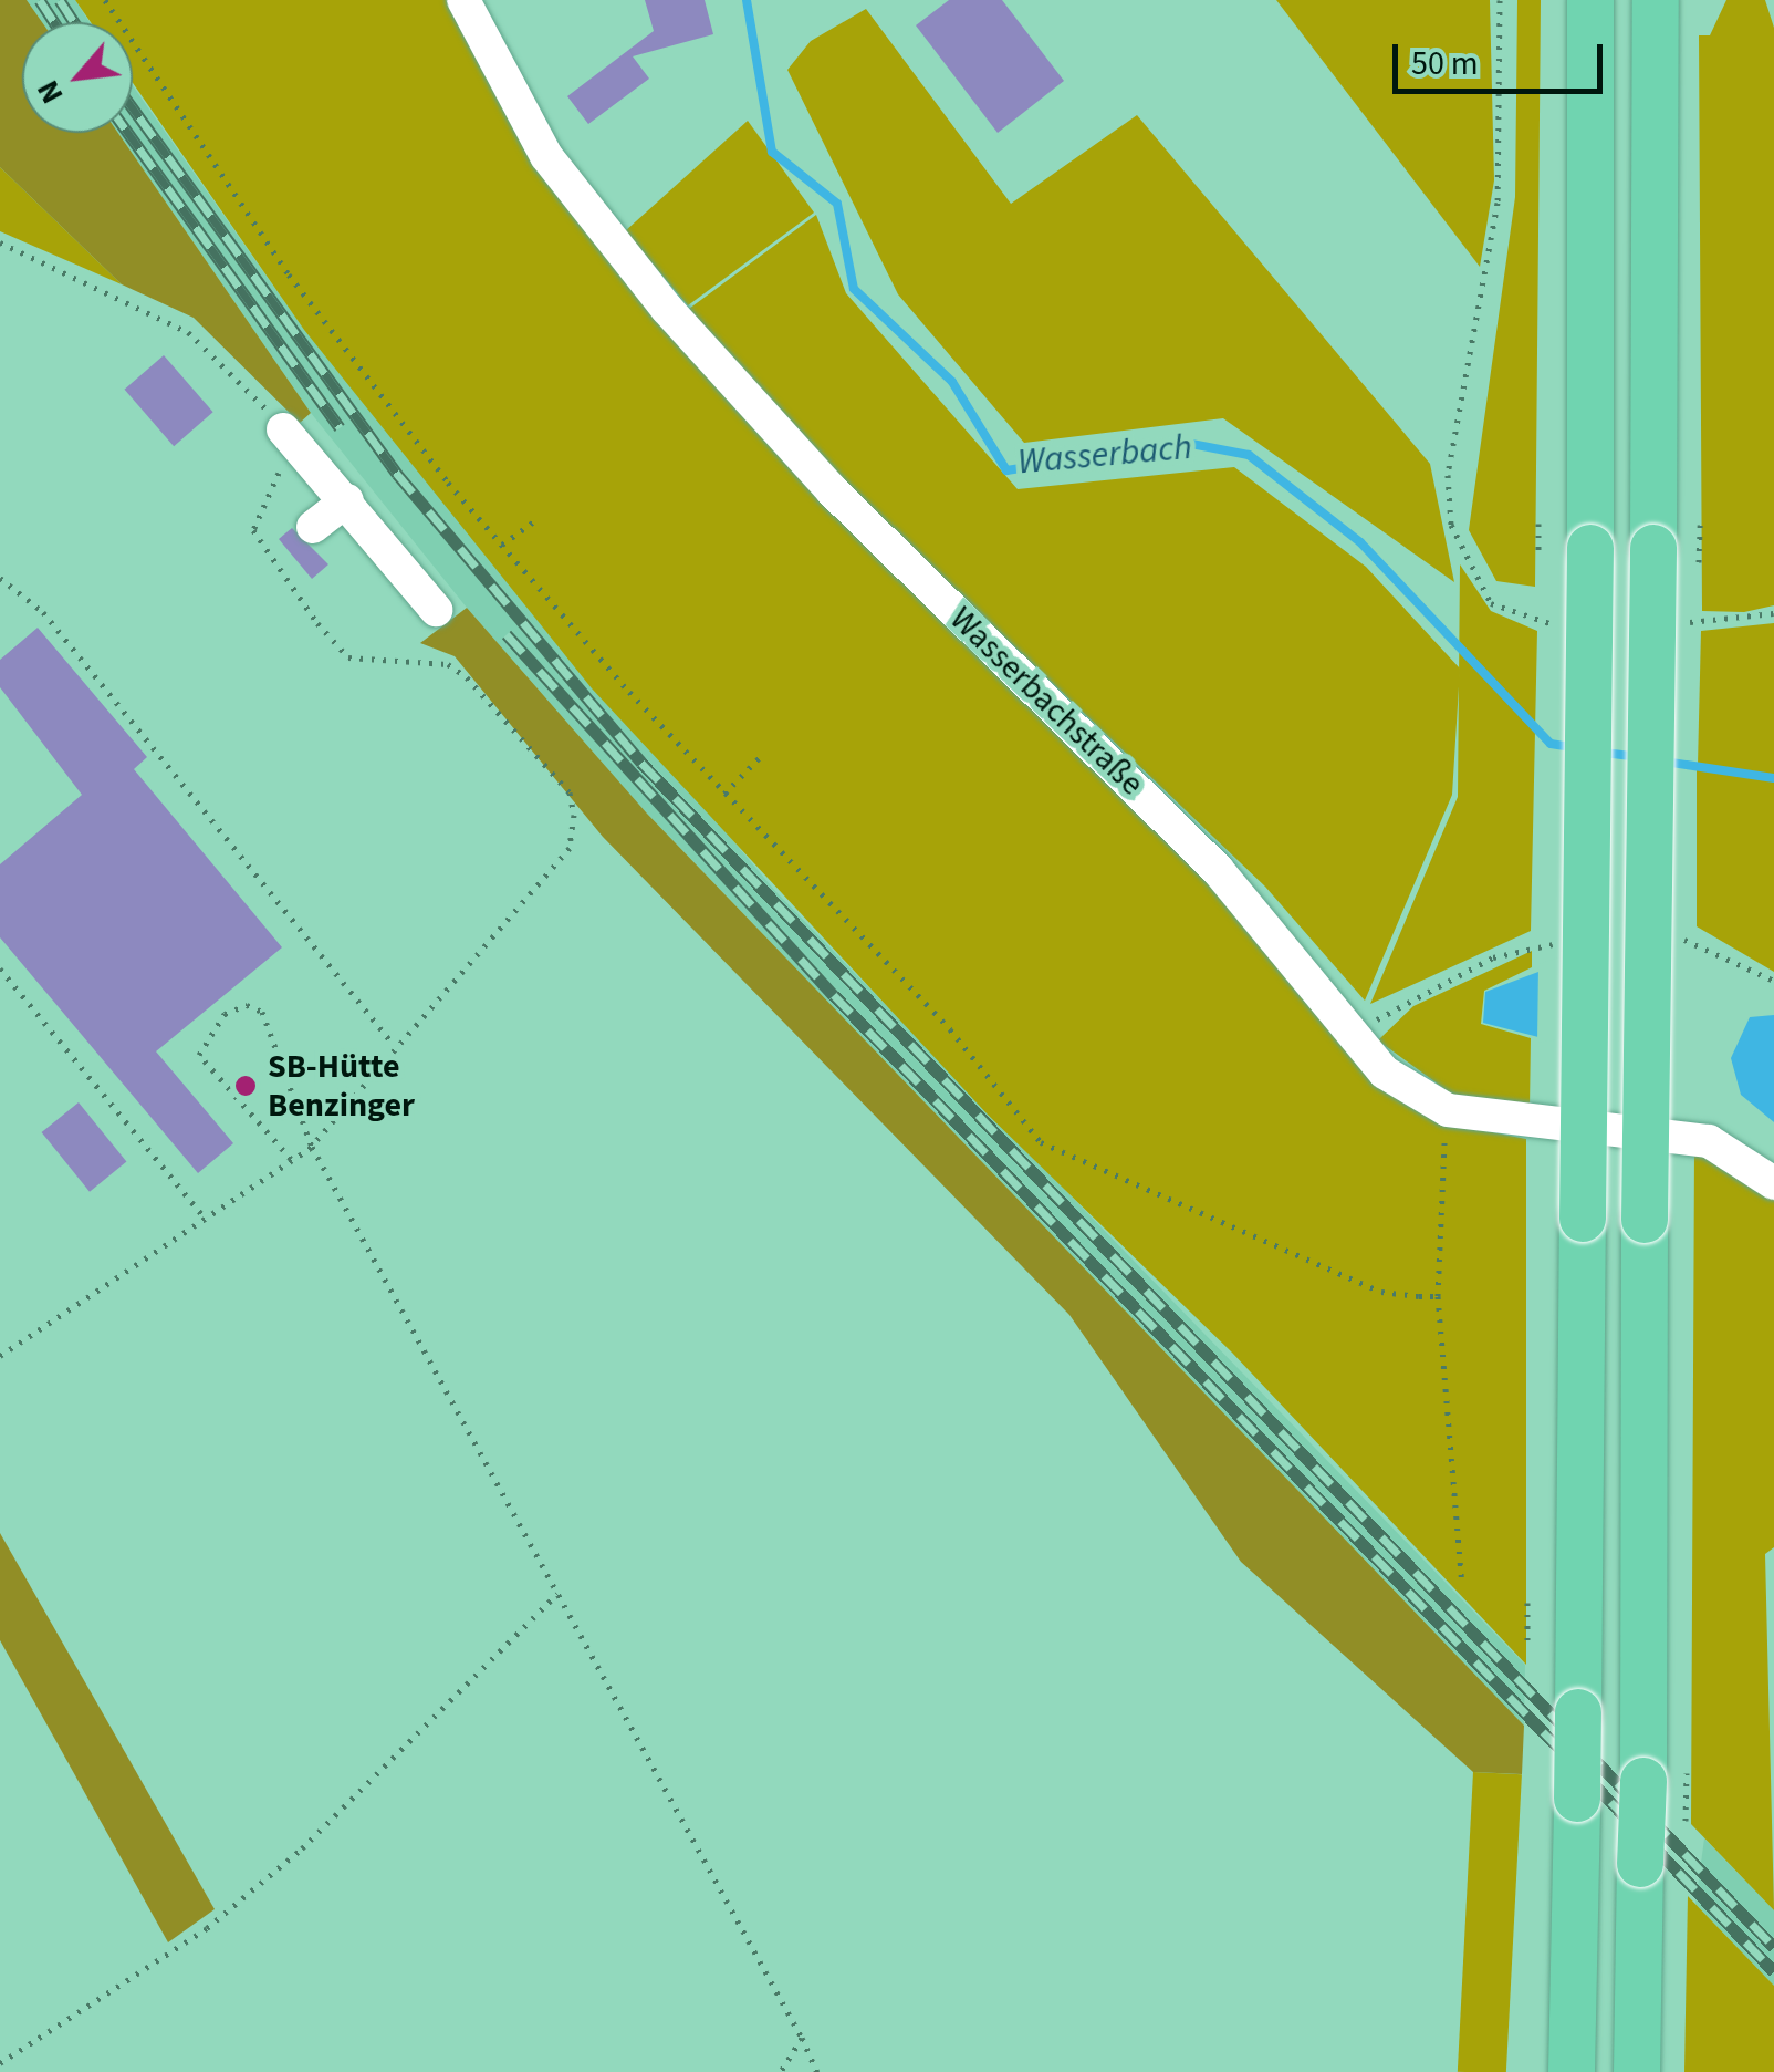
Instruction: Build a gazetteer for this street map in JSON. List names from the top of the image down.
{
  "streets": {
    "street": ["Wasserbachstraße"]
  },
  "water": ["Wasserbach"],
  "places": ["SB-Hütte Benzinger"],
  "scale_bar": "50 m",
  "north": "bottom left"
}
